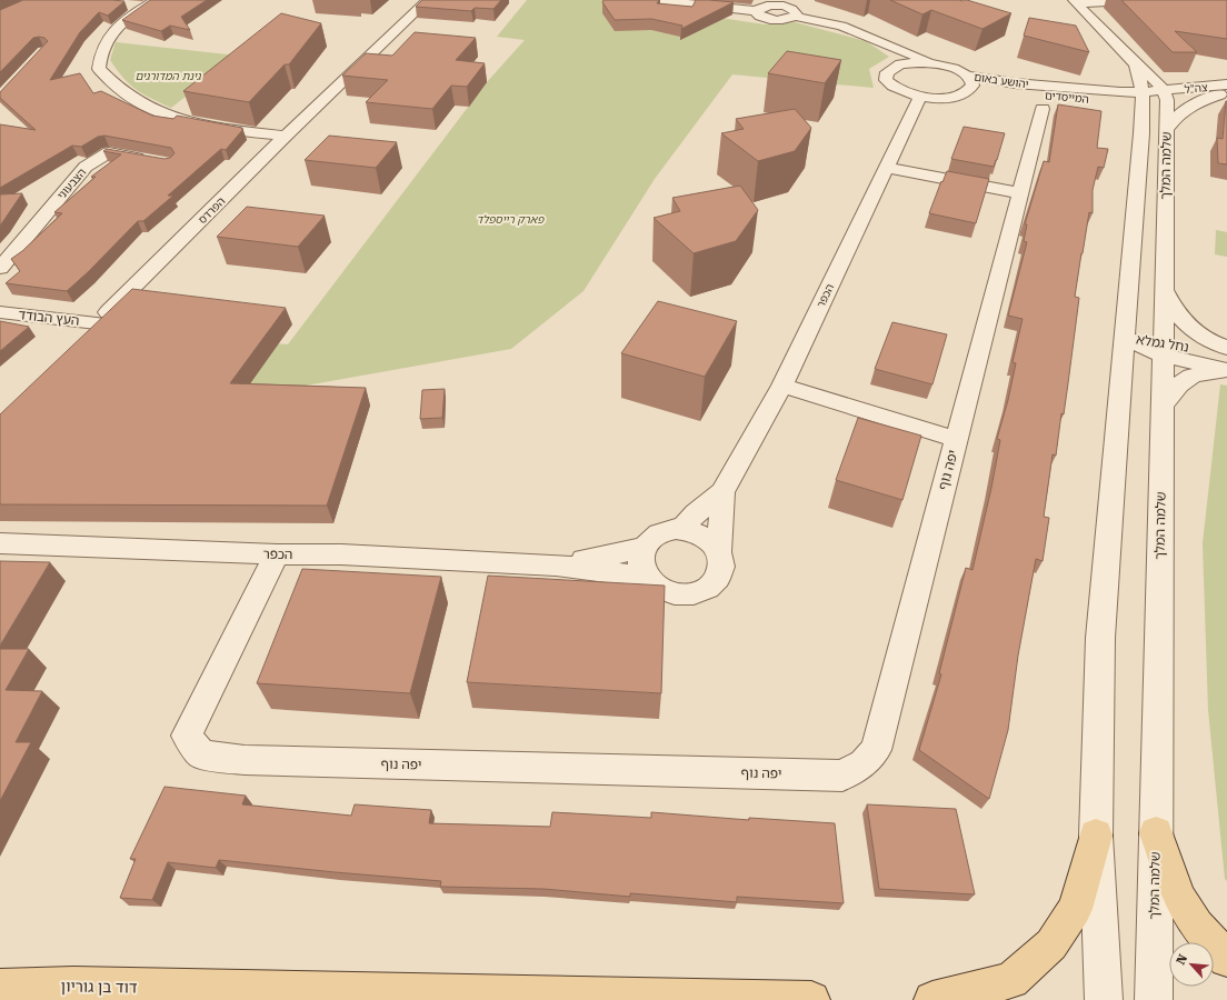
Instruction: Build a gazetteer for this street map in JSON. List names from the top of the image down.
{
  "streets": {
    "main road": ["דוד בן גוריון"],
    "street": [
      "יהושע באום",
      "צה\"ל",
      "המייסדים",
      "שלמה המלך",
      "הצבעוני",
      "הפרדס",
      "הכפר",
      "העץ הבודד",
      "נחל גמלא",
      "יפה נוף"
    ]
  },
  "crossings": [
    ["יהושע באום", "המייסדים"],
    ["יהושע באום", "שלמה המלך"],
    ["צה\"ל", "המייסדים"],
    ["צה\"ל", "שלמה המלך"],
    ["המייסדים", "שלמה המלך"],
    ["המייסדים", "הכפר"],
    ["שלמה המלך", "נחל גמלא"],
    ["הפרדס", "העץ הבודד"],
    ["הכפר", "יפה נוף"]
  ],
  "parks": ["גינת המדורגים", "פארק רייספלד"],
  "north": "top left"
}
